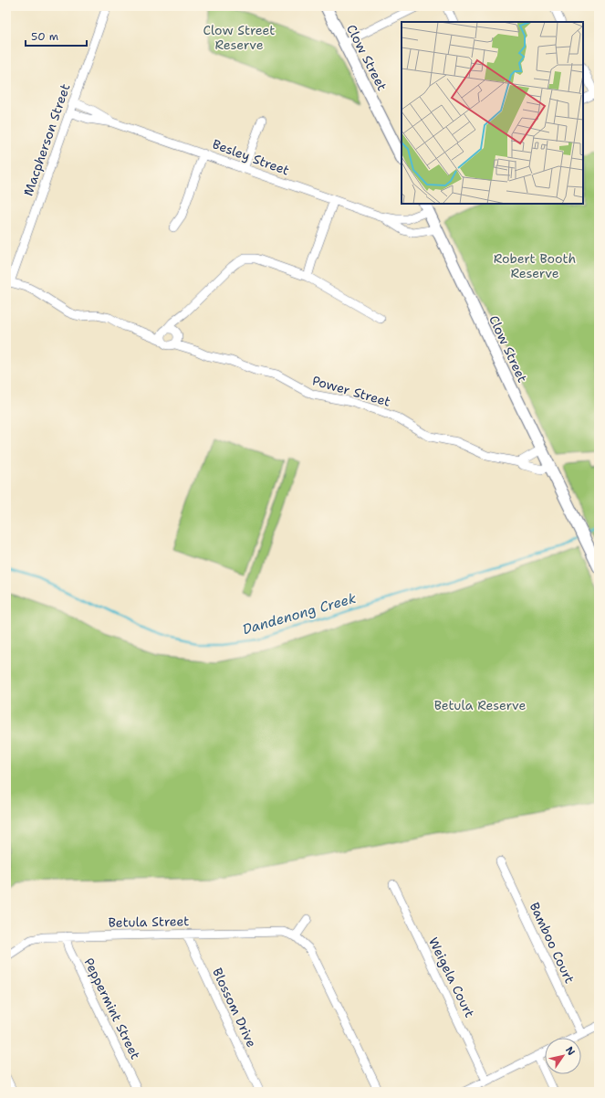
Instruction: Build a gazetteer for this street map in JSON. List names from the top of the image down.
{
  "streets": {
    "main road": ["Clow Street"],
    "street": [
      "Macpherson Street",
      "Besley Street",
      "Power Street",
      "Betula Street",
      "Bamboo Court",
      "Weigela Court",
      "Blossom Drive",
      "Peppermint Street"
    ]
  },
  "crossings": [
    ["Clow Street", "Besley Street"],
    ["Clow Street", "Power Street"],
    ["Macpherson Street", "Besley Street"],
    ["Betula Street", "Blossom Drive"],
    ["Betula Street", "Peppermint Street"]
  ],
  "water": ["Dandenong Creek"],
  "parks": ["Clow Street Reserve", "Robert Booth Reserve", "Betula Reserve"],
  "scale_bar": "50 m",
  "north": "top right"
}
